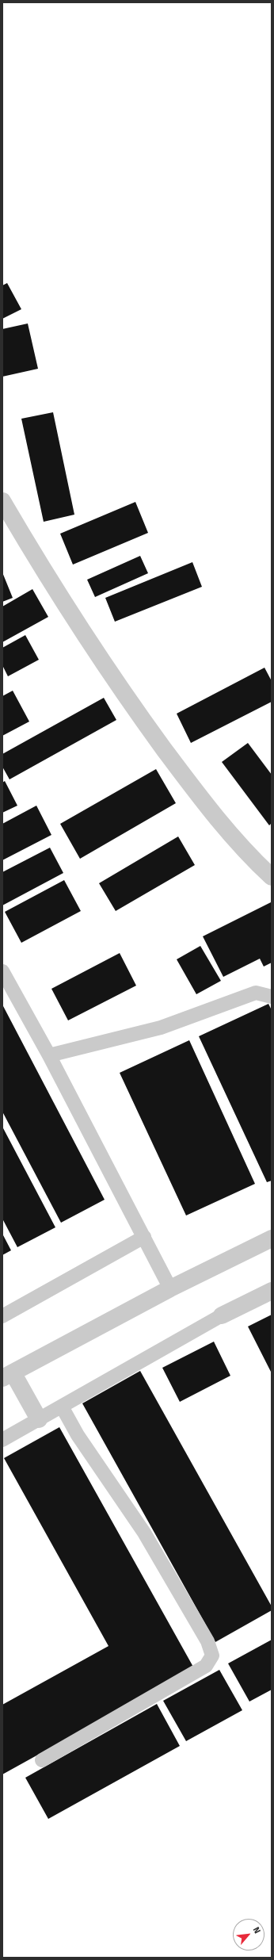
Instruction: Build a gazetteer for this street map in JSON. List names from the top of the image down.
{
  "north": "top right"
}
